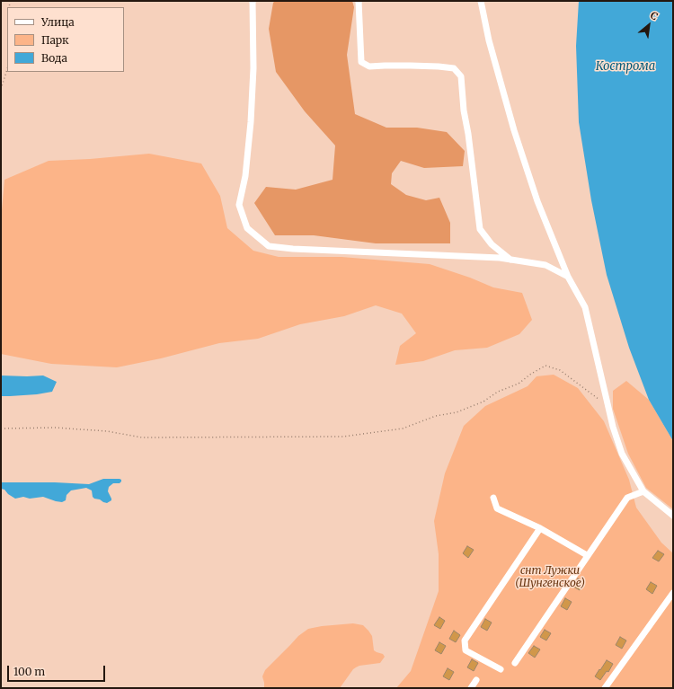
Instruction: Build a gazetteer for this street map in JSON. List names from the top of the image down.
{
  "water": ["Кострома"],
  "parks": ["снт Лужки (Шунгенское)"],
  "legend": ["Улица", "Парк", "Вода"],
  "scale_bar": "100 m",
  "north": "top right"
}
